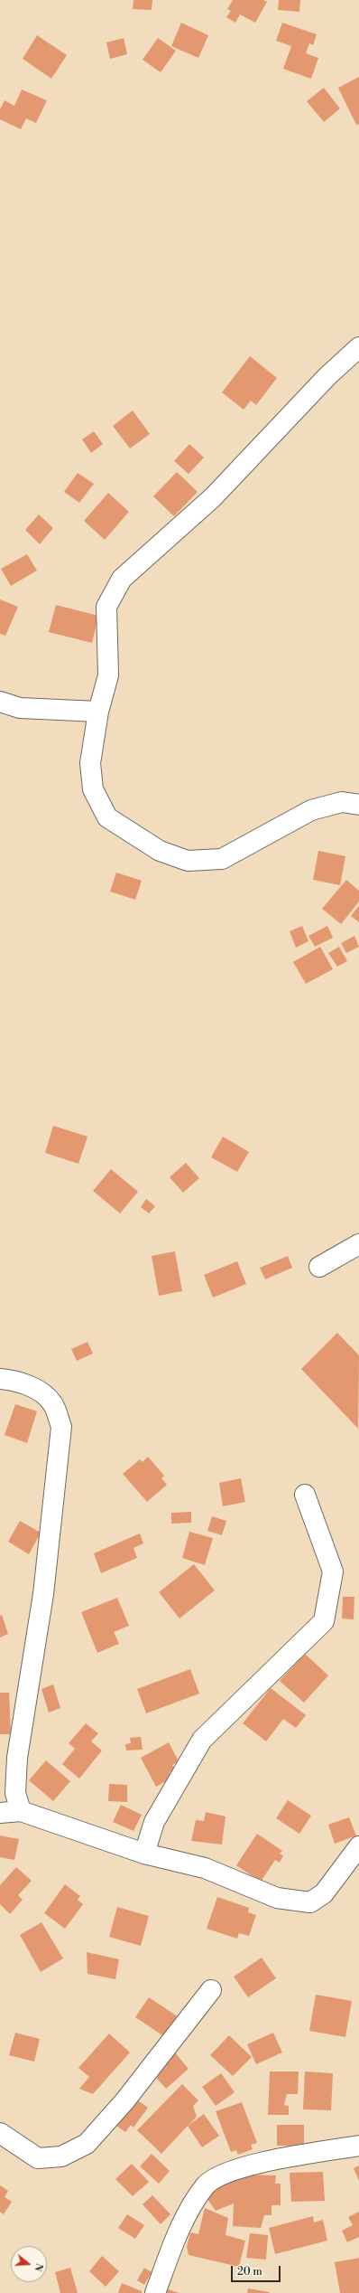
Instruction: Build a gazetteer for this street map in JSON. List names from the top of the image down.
{
  "scale_bar": "20 m",
  "north": "right"
}
